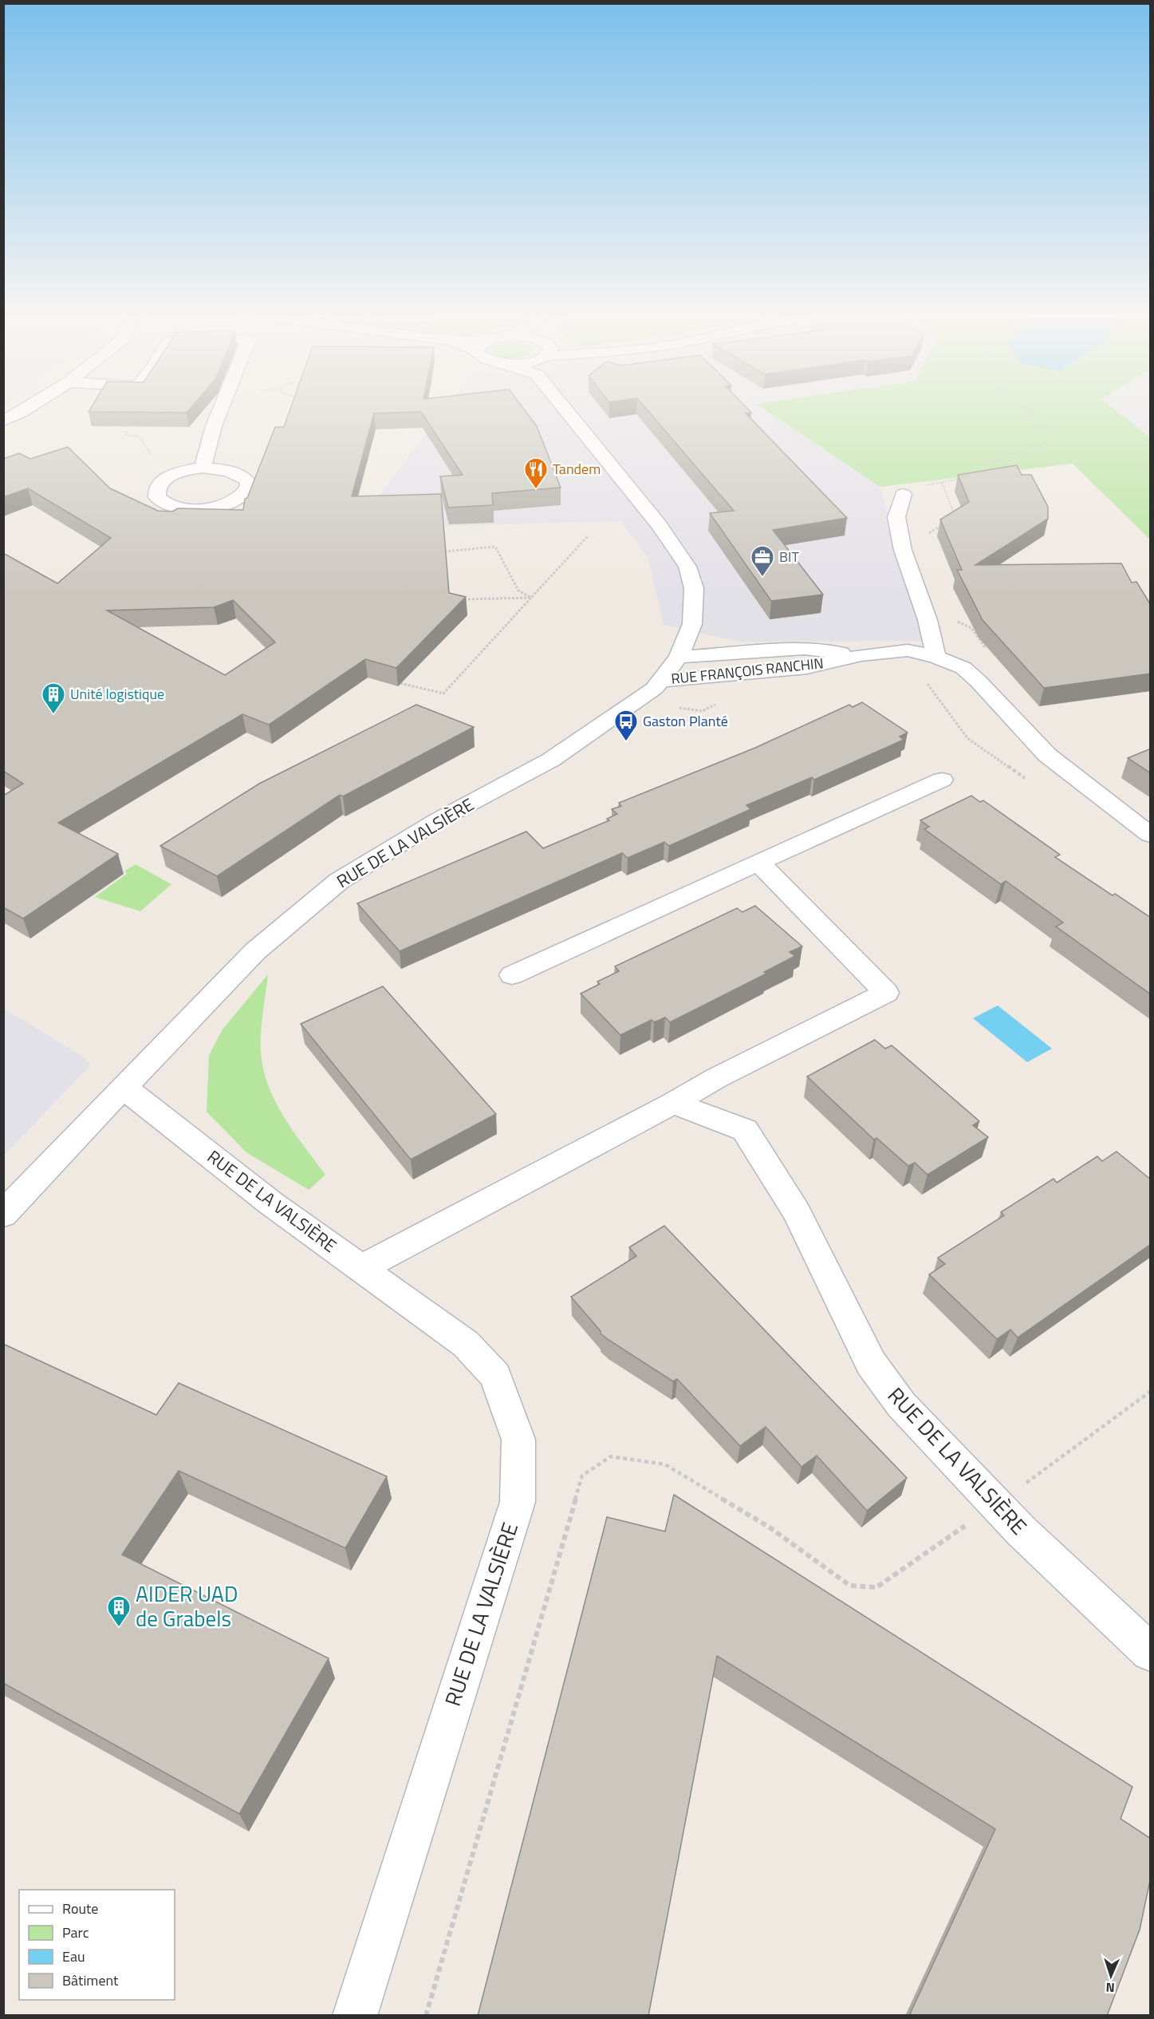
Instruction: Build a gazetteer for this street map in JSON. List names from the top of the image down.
{
  "streets": {
    "street": ["RUE FRANÇOIS RANCHIN", "RUE DE LA VALSIÈRE"]
  },
  "crossings": [
    ["RUE FRANÇOIS RANCHIN", "RUE DE LA VALSIÈRE"]
  ],
  "places": {
    "restaurant": ["Tandem"],
    "office": ["BIT"],
    "building": ["Unité logistique", "AIDER UAD de Grabels"],
    "bus stop": ["Gaston Planté"]
  },
  "legend": [
    "Route",
    "Parc",
    "Eau",
    "Bâtiment"
  ],
  "north": "bottom"
}
